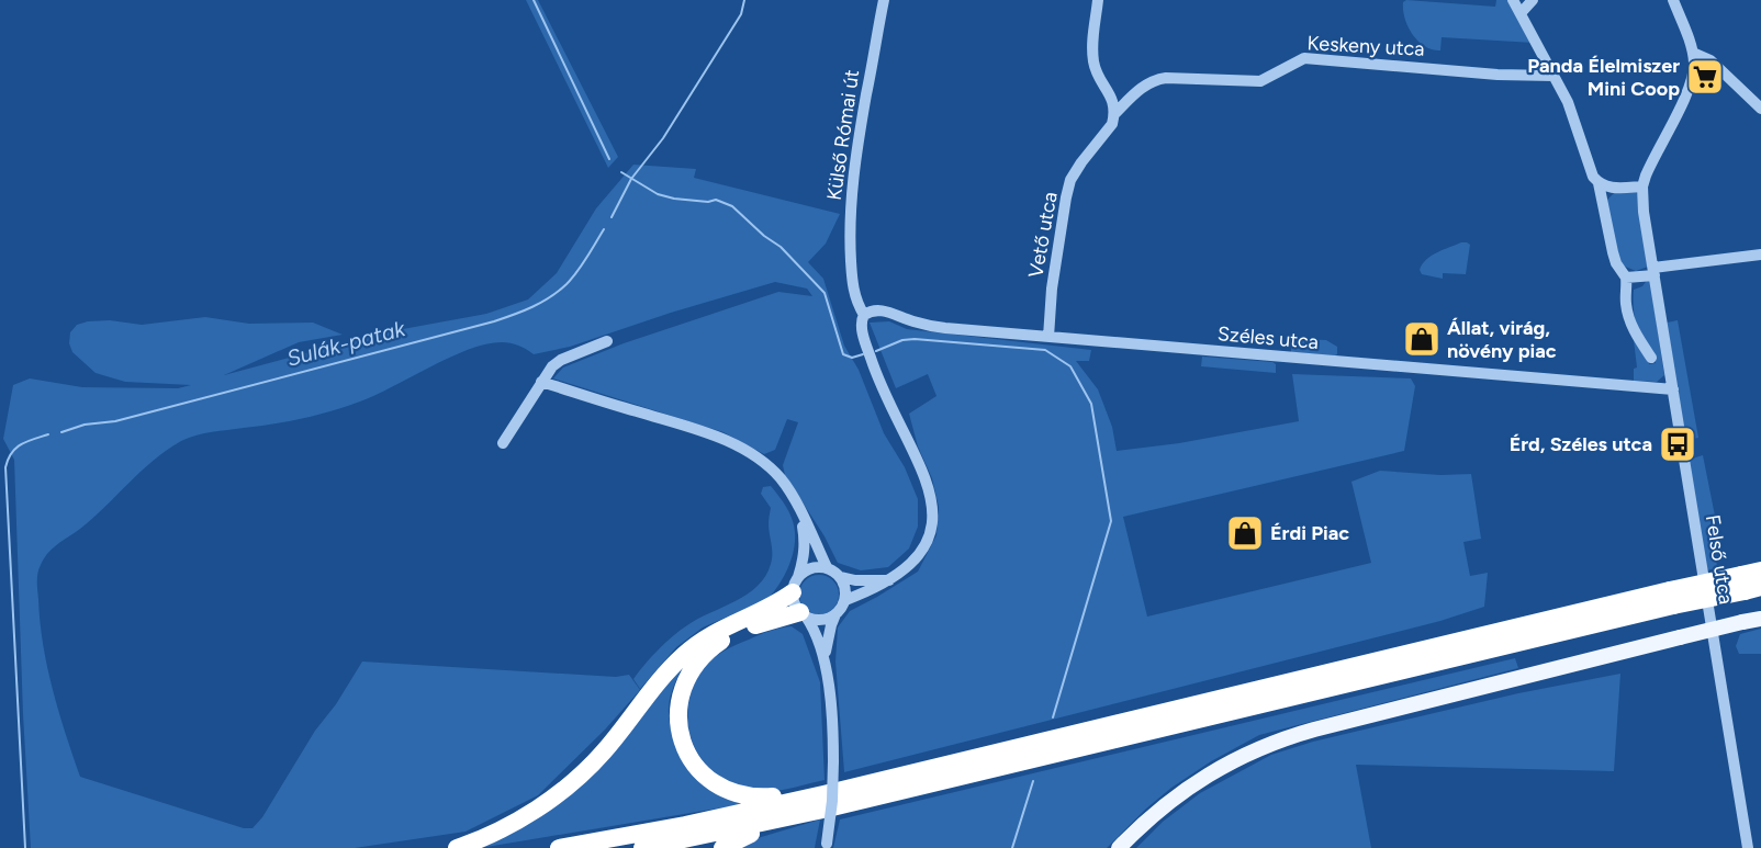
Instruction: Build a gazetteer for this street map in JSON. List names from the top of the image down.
{
  "streets": {
    "street": [
      "Keskeny utca",
      "Külső Római út",
      "Vető utca",
      "Széles utca",
      "Felső utca"
    ]
  },
  "crossings": [
    ["Keskeny utca", "Vető utca"],
    ["Külső Római út", "Széles utca"],
    ["Vető utca", "Széles utca"],
    ["Széles utca", "Felső utca"]
  ],
  "water": ["Sulák-patak"],
  "places": {
    "supermarket": ["Panda Élelmiszer Mini Coop"],
    "shop": ["Állat, virág, növény piac", "Érdi Piac"],
    "bus stop": ["Érd, Széles utca"]
  }
}
